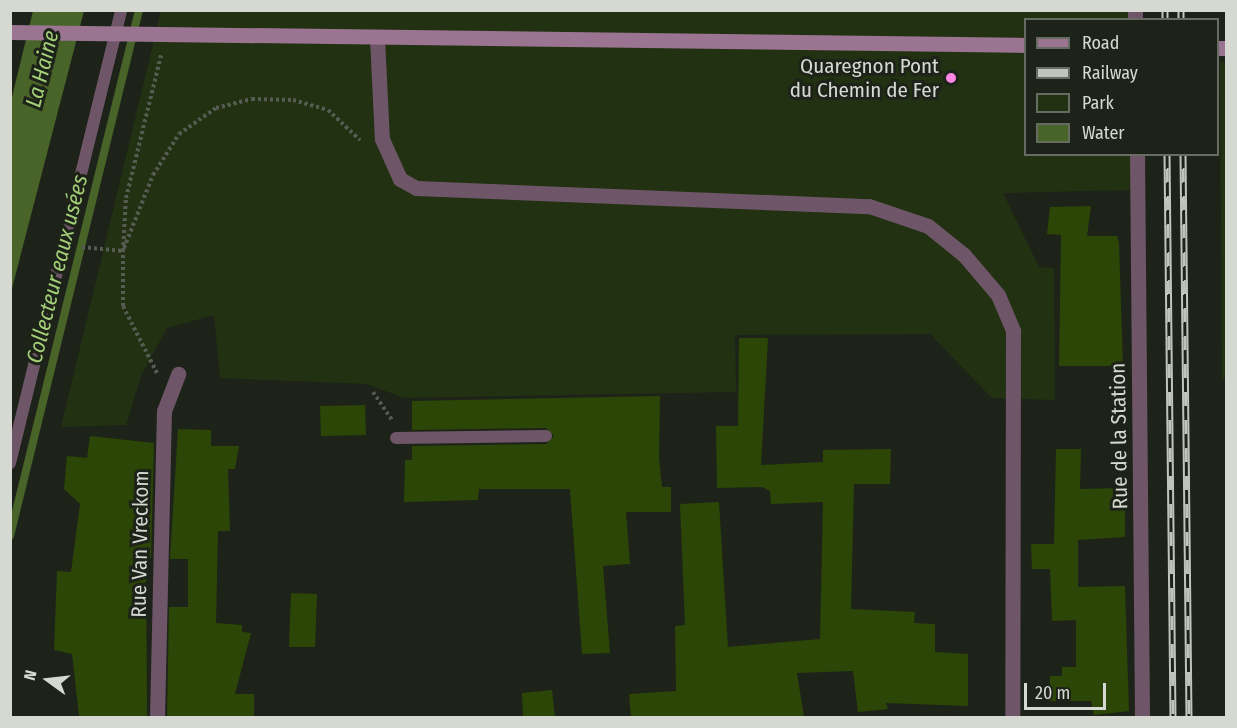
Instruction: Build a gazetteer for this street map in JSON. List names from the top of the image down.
{
  "streets": {
    "street": ["Rue de la Station", "Rue Van Vreckom"]
  },
  "water": ["La Haine", "Collecteur eaux usées"],
  "places": ["Quaregnon Pont du Chemin de Fer"],
  "legend": [
    "Road",
    "Railway",
    "Park",
    "Water"
  ],
  "scale_bar": "20 m",
  "north": "left"
}
